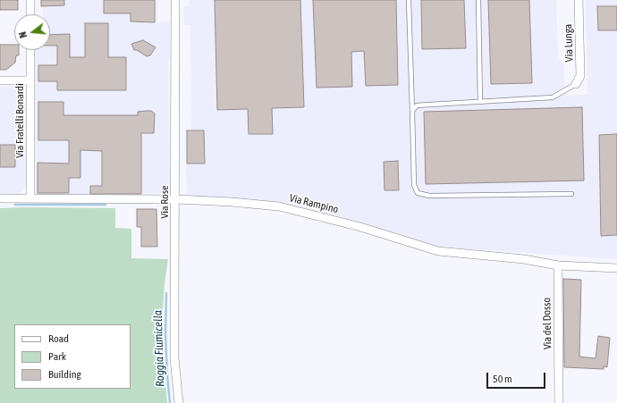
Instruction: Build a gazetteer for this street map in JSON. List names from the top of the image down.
{
  "streets": {
    "street": [
      "Via Lunga",
      "Via Fratelli Bonardi",
      "Via Rose",
      "Via Rampino",
      "Via del Dosso"
    ]
  },
  "crossings": [
    ["Via Fratelli Bonardi", "Via Rampino"],
    ["Via Rose", "Via Rampino"],
    ["Via Rampino", "Via del Dosso"]
  ],
  "water": ["Roggia Fiumicella"],
  "legend": ["Road", "Park", "Building"],
  "scale_bar": "50 m",
  "north": "left"
}
